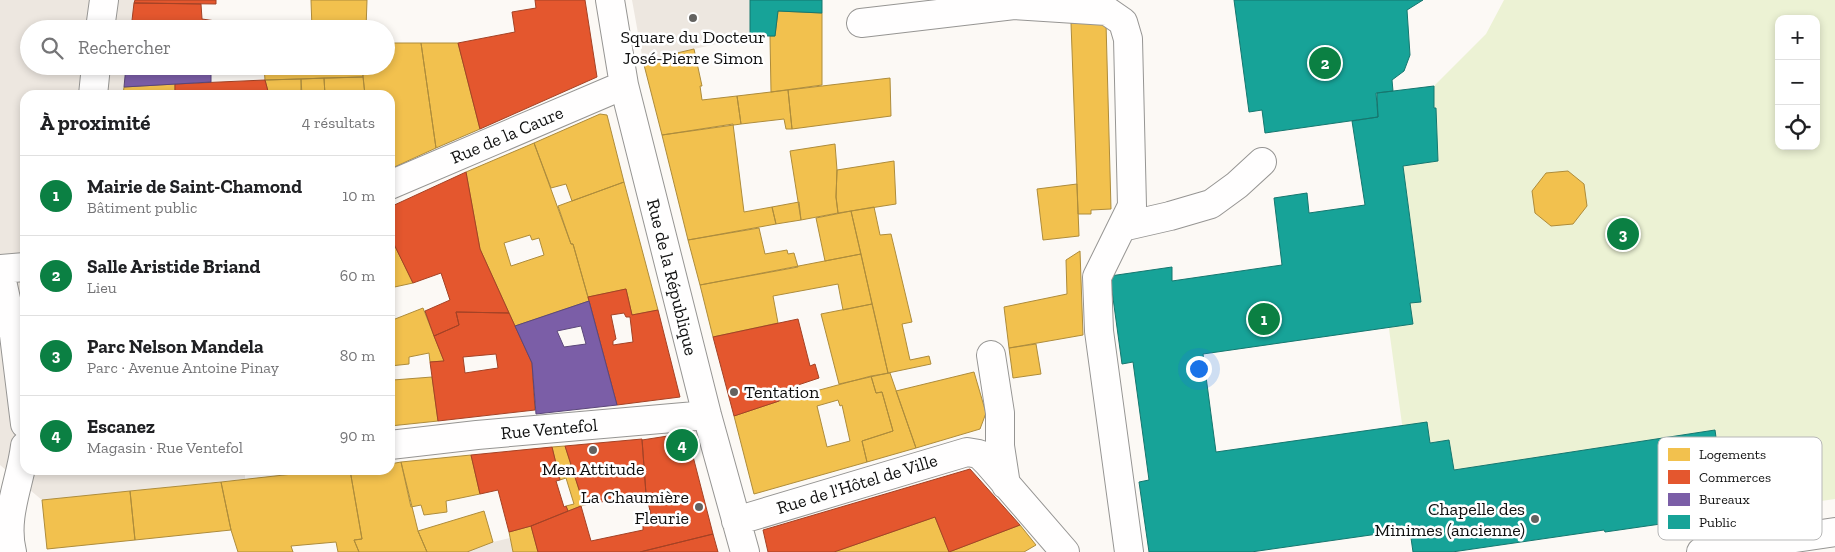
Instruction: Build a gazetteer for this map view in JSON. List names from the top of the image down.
{
  "streets": {
    "street": [
      "Rue de la Caure",
      "Rue de la République",
      "Rue Ventefol",
      "Rue de l'Hôtel de Ville"
    ]
  },
  "crossings": [
    ["Rue de la Caure", "Rue de la République"],
    ["Rue de la République", "Rue Ventefol"],
    ["Rue de la République", "Rue de l'Hôtel de Ville"]
  ],
  "places": [
    "Square du Docteur José-Pierre Simon",
    "Tentation",
    "Men Attitude",
    "La Chaumière Fleurie",
    "Chapelle des Minimes (ancienne)"
  ],
  "legend": [
    "Logements",
    "Commerces",
    "Bureaux",
    "Public"
  ],
  "page": {
    "map_buttons": ["+", "−"],
    "search": "Rechercher",
    "pins": [
      "2",
      "3",
      "1",
      "4"
    ],
    "heading": ["À proximité", "4 résultats"],
    "list": [
      {
        "mark": "1",
        "name": "Mairie de Saint-Chamond",
        "note": "Bâtiment public",
        "value": "10 m"
      },
      {
        "mark": "2",
        "name": "Salle Aristide Briand",
        "note": "Lieu",
        "value": "60 m"
      },
      {
        "mark": "3",
        "name": "Parc Nelson Mandela",
        "note": "Parc · Avenue Antoine Pinay",
        "value": "80 m"
      },
      {
        "mark": "4",
        "name": "Escanez",
        "note": "Magasin · Rue Ventefol",
        "value": "90 m"
      }
    ]
  }
}
